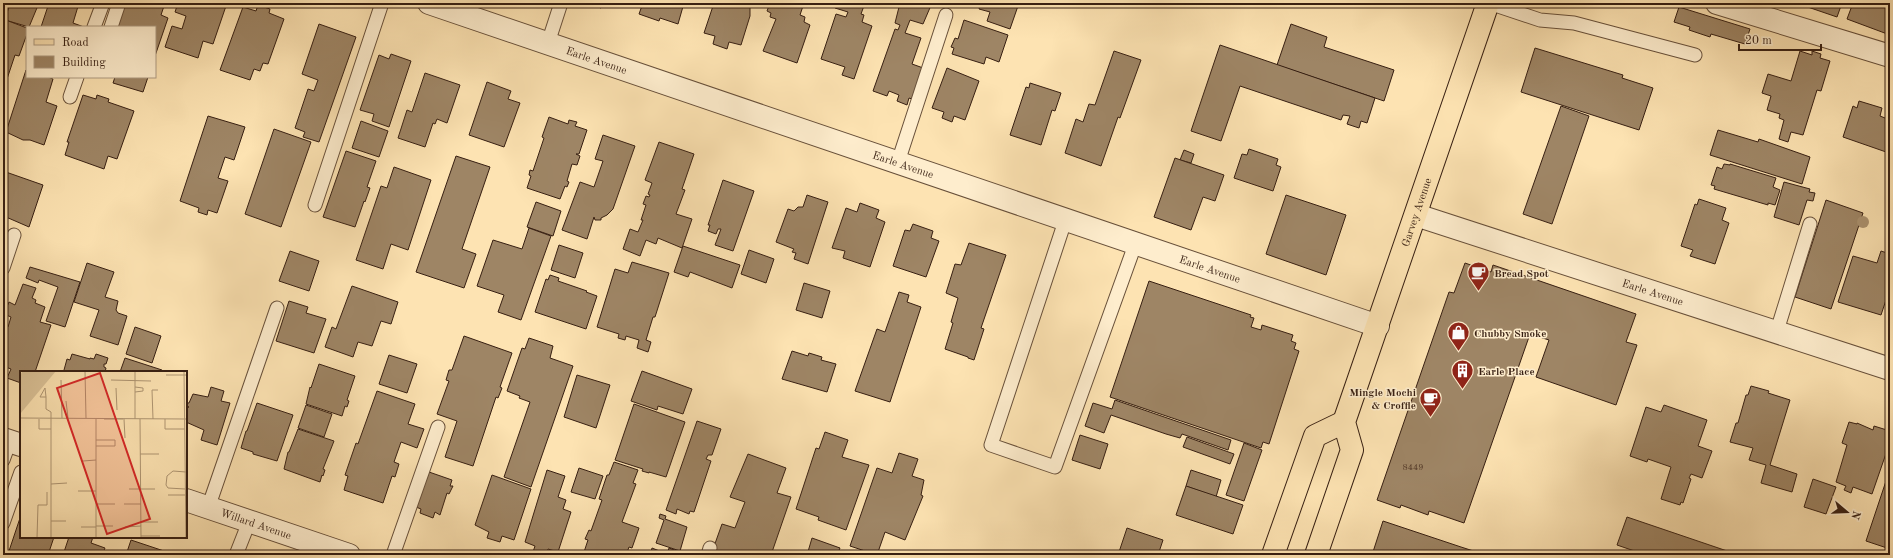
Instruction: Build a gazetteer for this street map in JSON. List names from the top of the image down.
{
  "streets": {
    "main road": ["Garvey Avenue"],
    "street": ["Earle Avenue", "Willard Avenue"]
  },
  "crossings": [
    ["Earle Avenue", "Garvey Avenue"]
  ],
  "places": {
    "cafe": ["Bread Spot", "Mingle Mochi & Croffle"],
    "shop": ["Chubby Smoke"],
    "building": ["Earle Place"]
  },
  "house_numbers": ["8449"],
  "legend": ["Road", "Building"],
  "scale_bar": "20 m",
  "north": "right"
}
